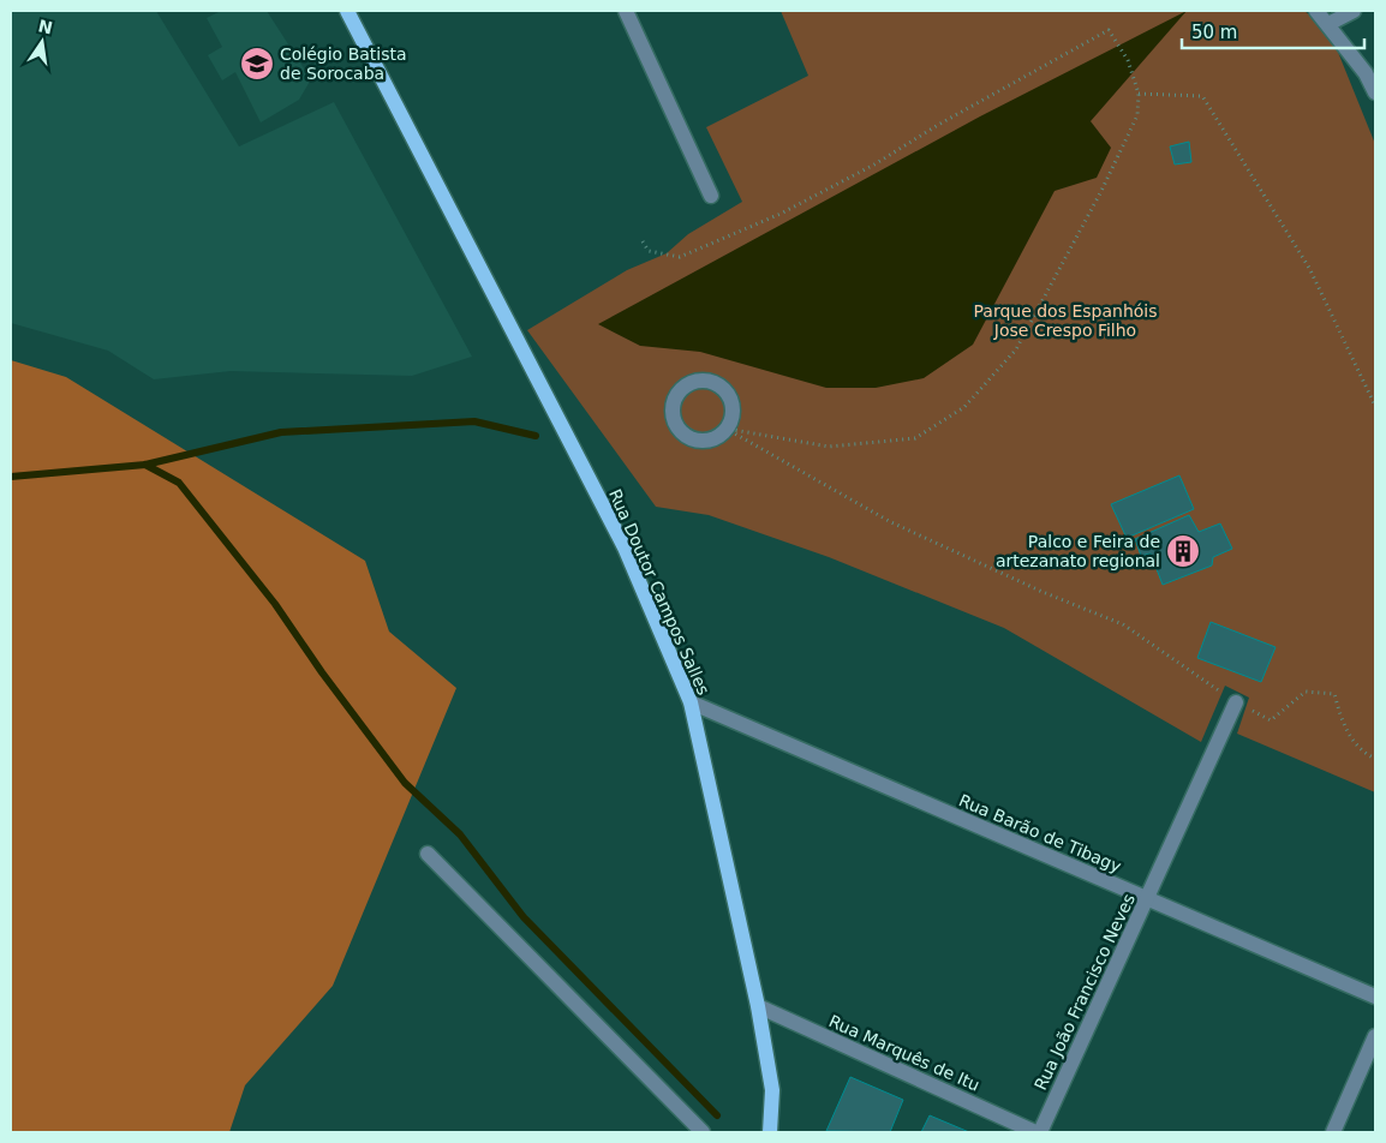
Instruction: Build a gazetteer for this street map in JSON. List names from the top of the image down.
{
  "streets": {
    "main road": ["Rua Doutor Campos Salles"],
    "street": ["Rua Barão de Tibagy", "Rua João Francisco Neves", "Rua Marquês de Itu"]
  },
  "crossings": [
    ["Rua Doutor Campos Salles", "Rua Barão de Tibagy"],
    ["Rua Doutor Campos Salles", "Rua Marquês de Itu"],
    ["Rua Barão de Tibagy", "Rua João Francisco Neves"],
    ["Rua João Francisco Neves", "Rua Marquês de Itu"]
  ],
  "parks": ["Parque dos Espanhóis Jose Crespo Filho"],
  "places": {
    "school or university": ["Colégio Batista de Sorocaba"],
    "building": ["Palco e Feira de artezanato regional"]
  },
  "scale_bar": "50 m",
  "north": "top"
}
